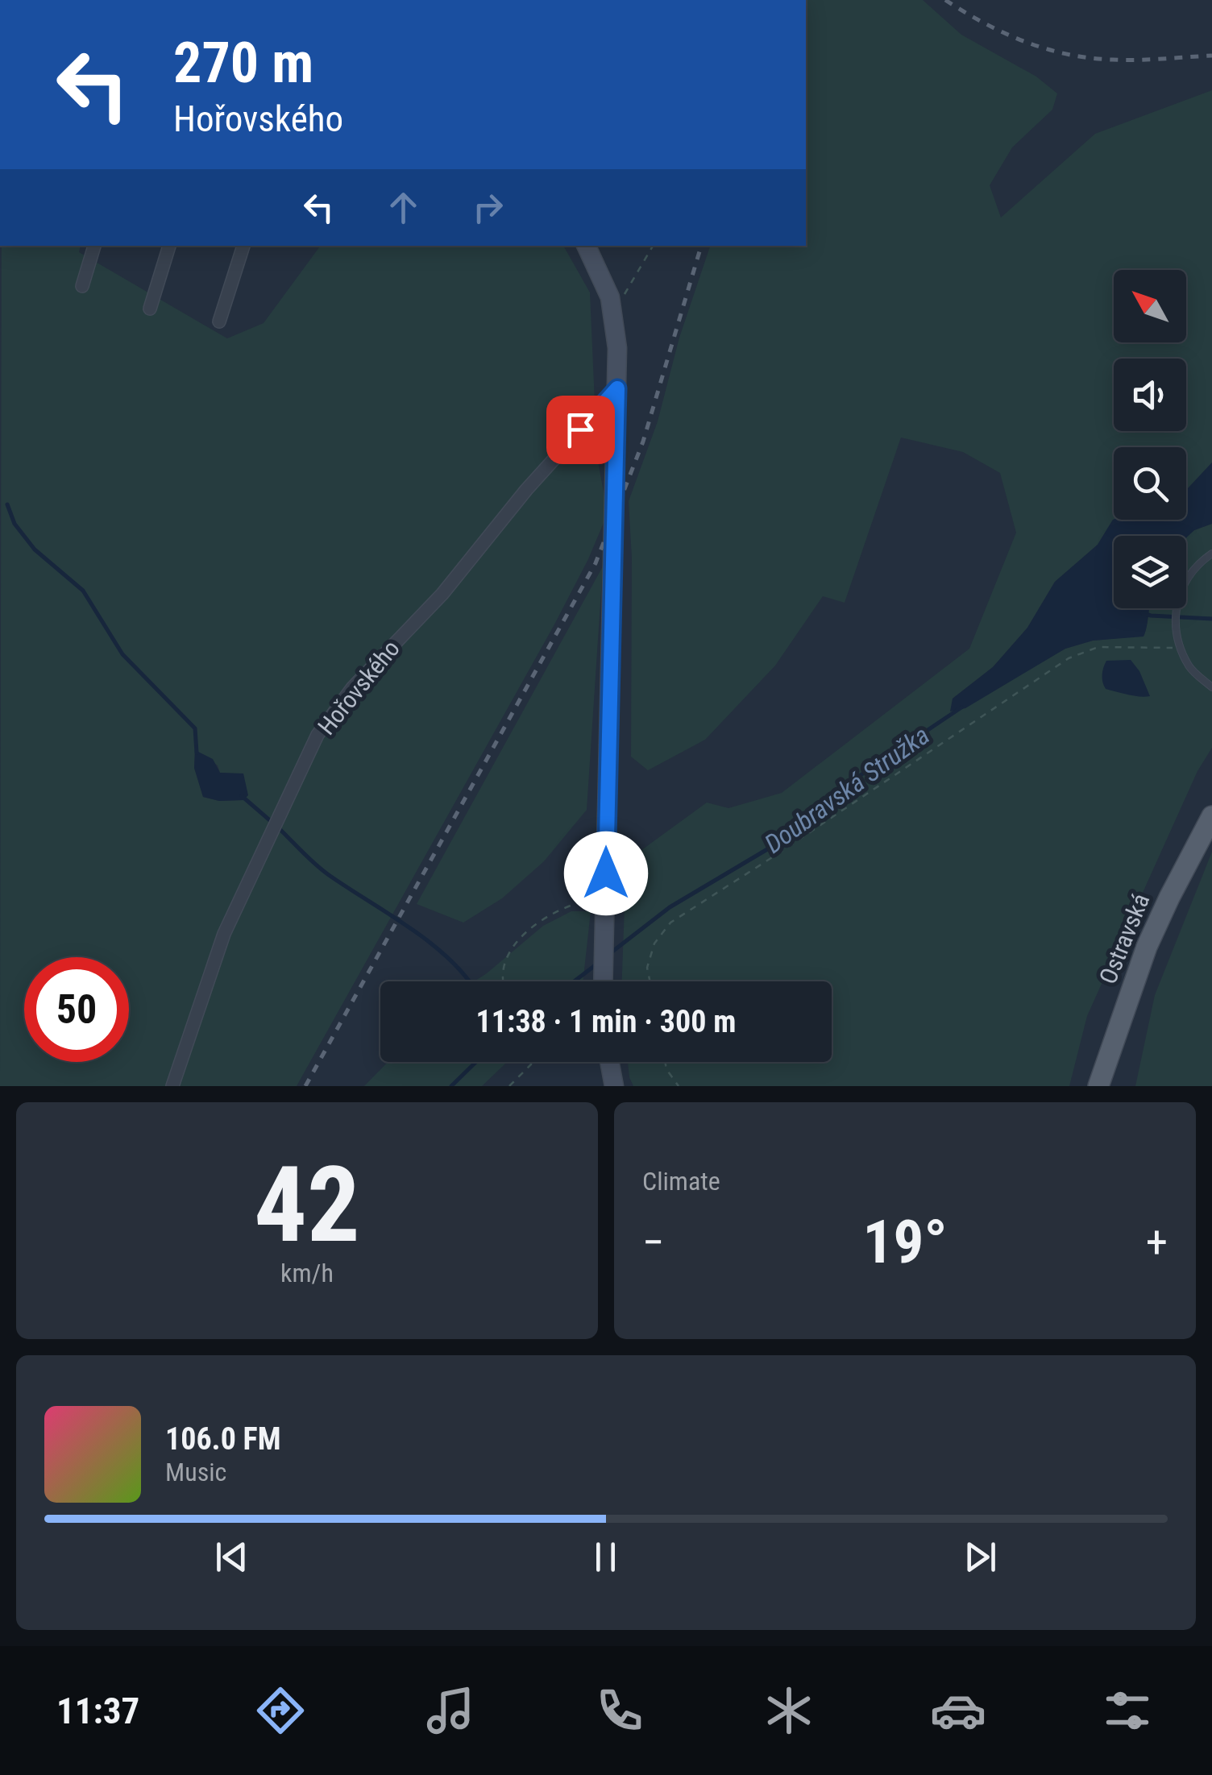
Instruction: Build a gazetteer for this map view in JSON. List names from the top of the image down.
{
  "streets": {
    "main road": ["Ostravská"],
    "street": ["Hořovského"]
  },
  "water": ["Doubravská Stružka"],
  "north": "top left",
  "page": {
    "turn": ["270 m", "Hořovského"],
    "limit": "50",
    "trip": "11:38 · 1 min · 300 m",
    "tile": [
      ["42", "km/h"],
      "Climate"
    ],
    "heat": ["−", "19°", "+"],
    "song": ["106.0 FM", "Music"],
    "tabs": "11:37"
  }
}
